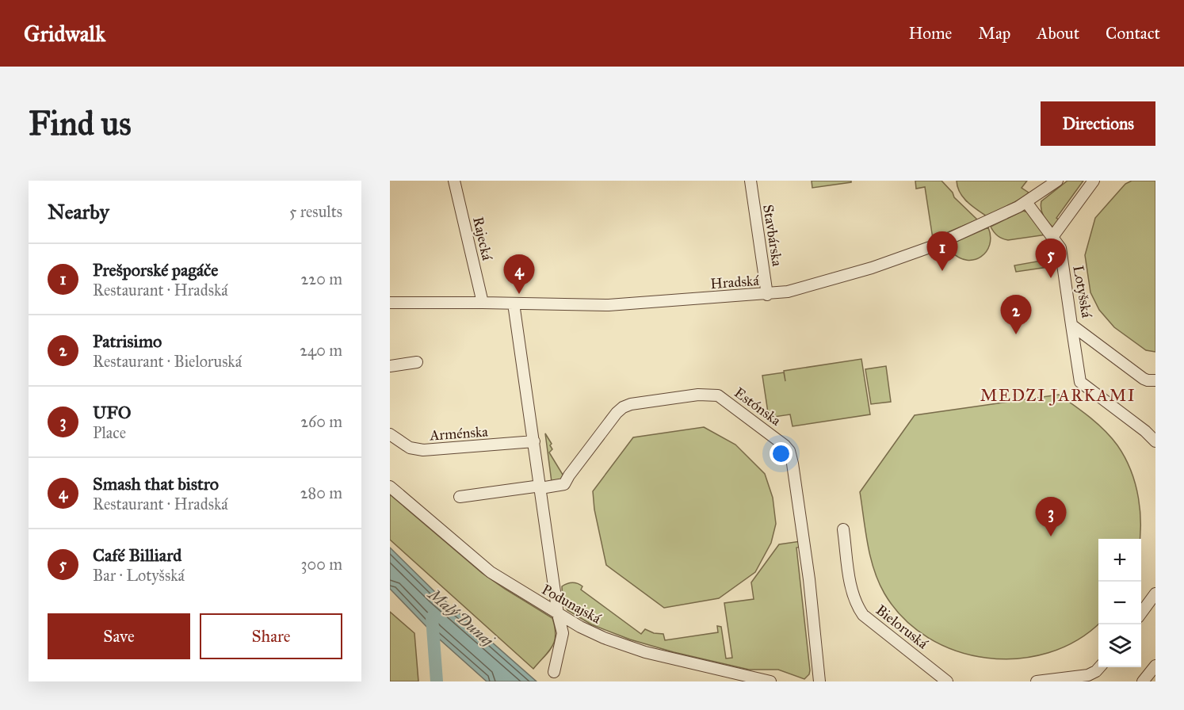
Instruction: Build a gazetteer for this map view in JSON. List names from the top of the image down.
{
  "streets": {
    "street": [
      "Stavbárska",
      "Rajecká",
      "Hradská",
      "Lotyšská",
      "Estónska",
      "Arménska",
      "Podunajská",
      "Bieloruská"
    ]
  },
  "crossings": [
    ["Stavbárska", "Hradská"],
    ["Rajecká", "Hradská"],
    ["Hradská", "Lotyšská"]
  ],
  "districts": ["MEDZI JARKAMI"],
  "water": ["Malý Dunaj"],
  "page": {
    "header": "Gridwalk",
    "nav": [
      "Home",
      "Map",
      "About",
      "Contact"
    ],
    "buttons": [
      "Directions",
      ["Save", "Share"]
    ],
    "title": "Find us",
    "heading": ["Nearby", "5 results"],
    "pins": [
      "1",
      "5",
      "4",
      "2",
      "3"
    ],
    "list": [
      {
        "mark": "1",
        "name": "Prešporské pagáče",
        "note": "Restaurant · Hradská",
        "value": "220 m"
      },
      {
        "mark": "2",
        "name": "Patrisimo",
        "note": "Restaurant · Bieloruská",
        "value": "240 m"
      },
      {
        "mark": "3",
        "name": "UFO",
        "note": "Place",
        "value": "260 m"
      },
      {
        "mark": "4",
        "name": "Smash that bistro",
        "note": "Restaurant · Hradská",
        "value": "280 m"
      },
      {
        "mark": "5",
        "name": "Café Billiard",
        "note": "Bar · Lotyšská",
        "value": "300 m"
      }
    ],
    "map_buttons": ["+", "−"]
  }
}
